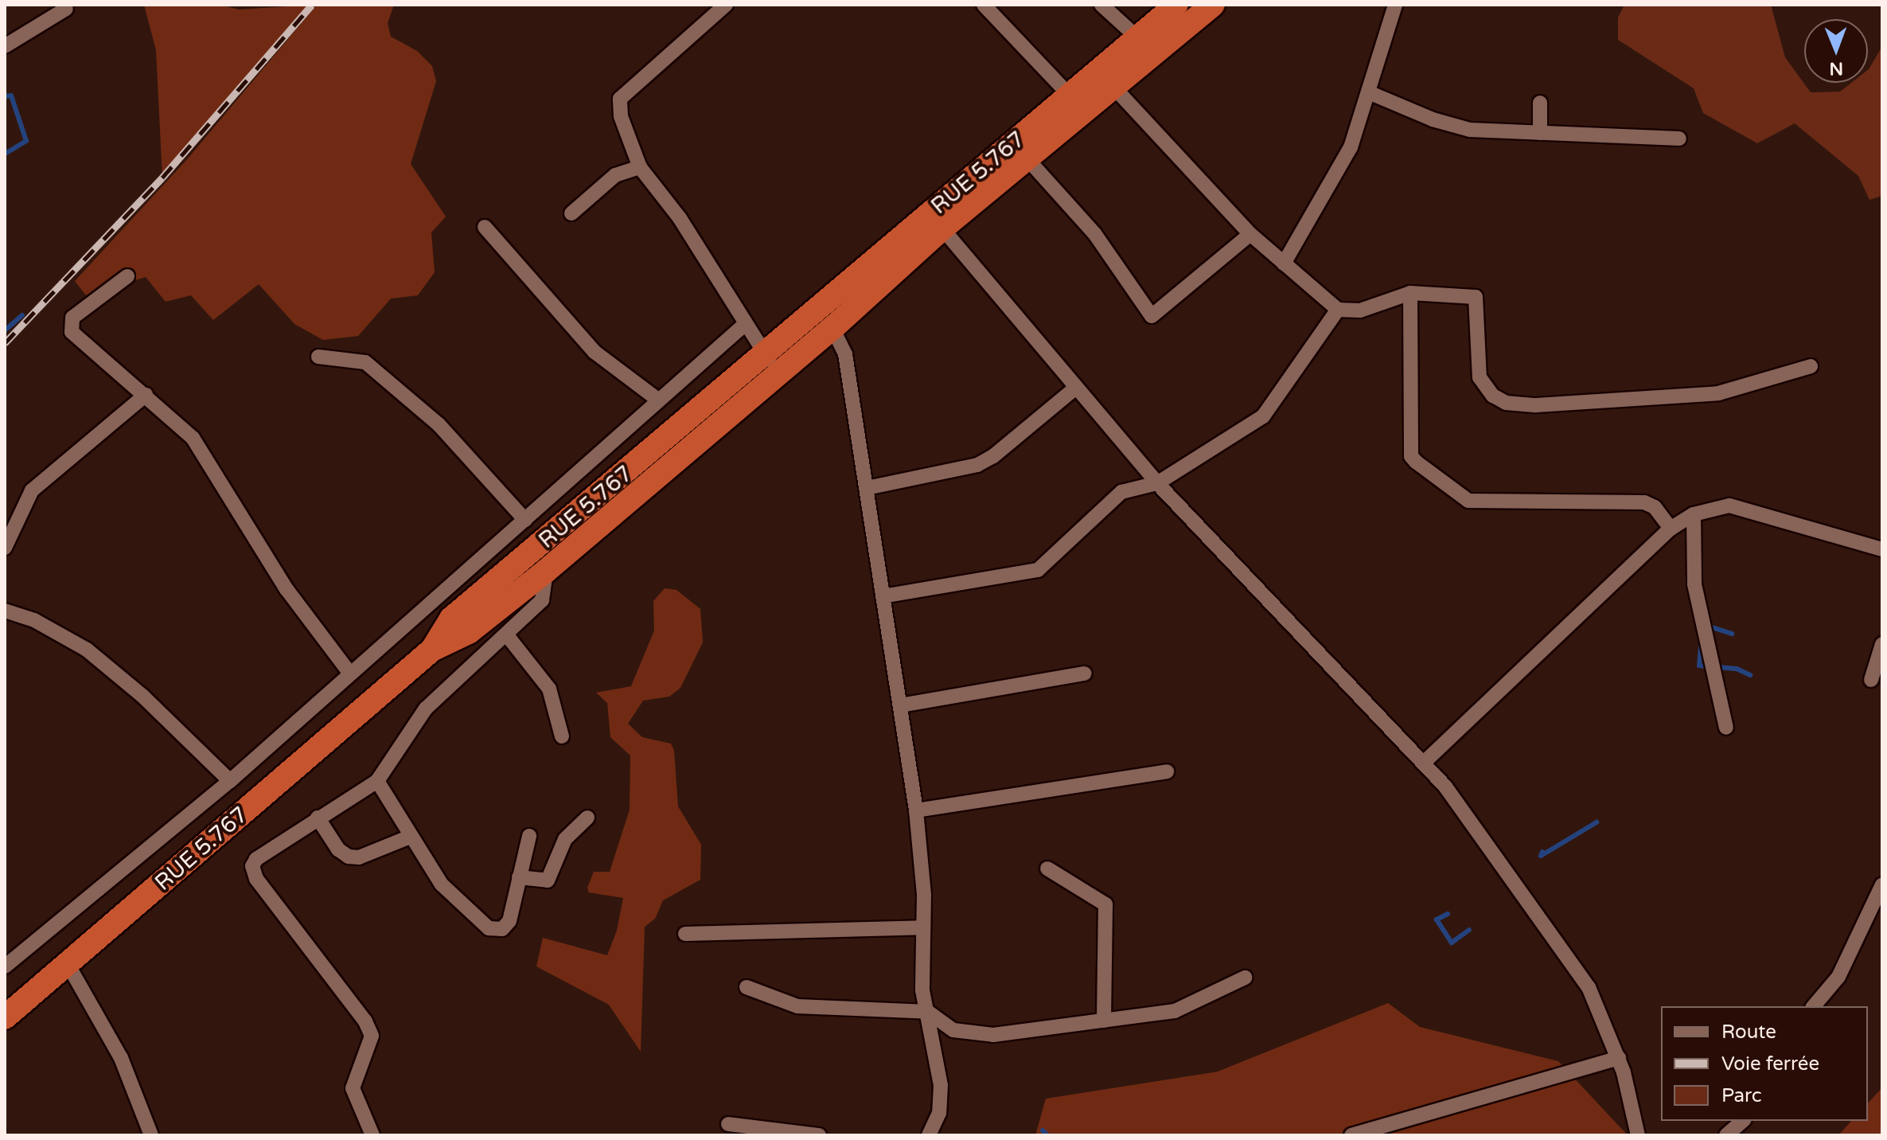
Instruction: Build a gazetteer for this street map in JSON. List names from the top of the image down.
{
  "streets": {
    "highway": ["RUE 5.767"]
  },
  "legend": ["Route", "Voie ferrée", "Parc"],
  "north": "bottom"
}
